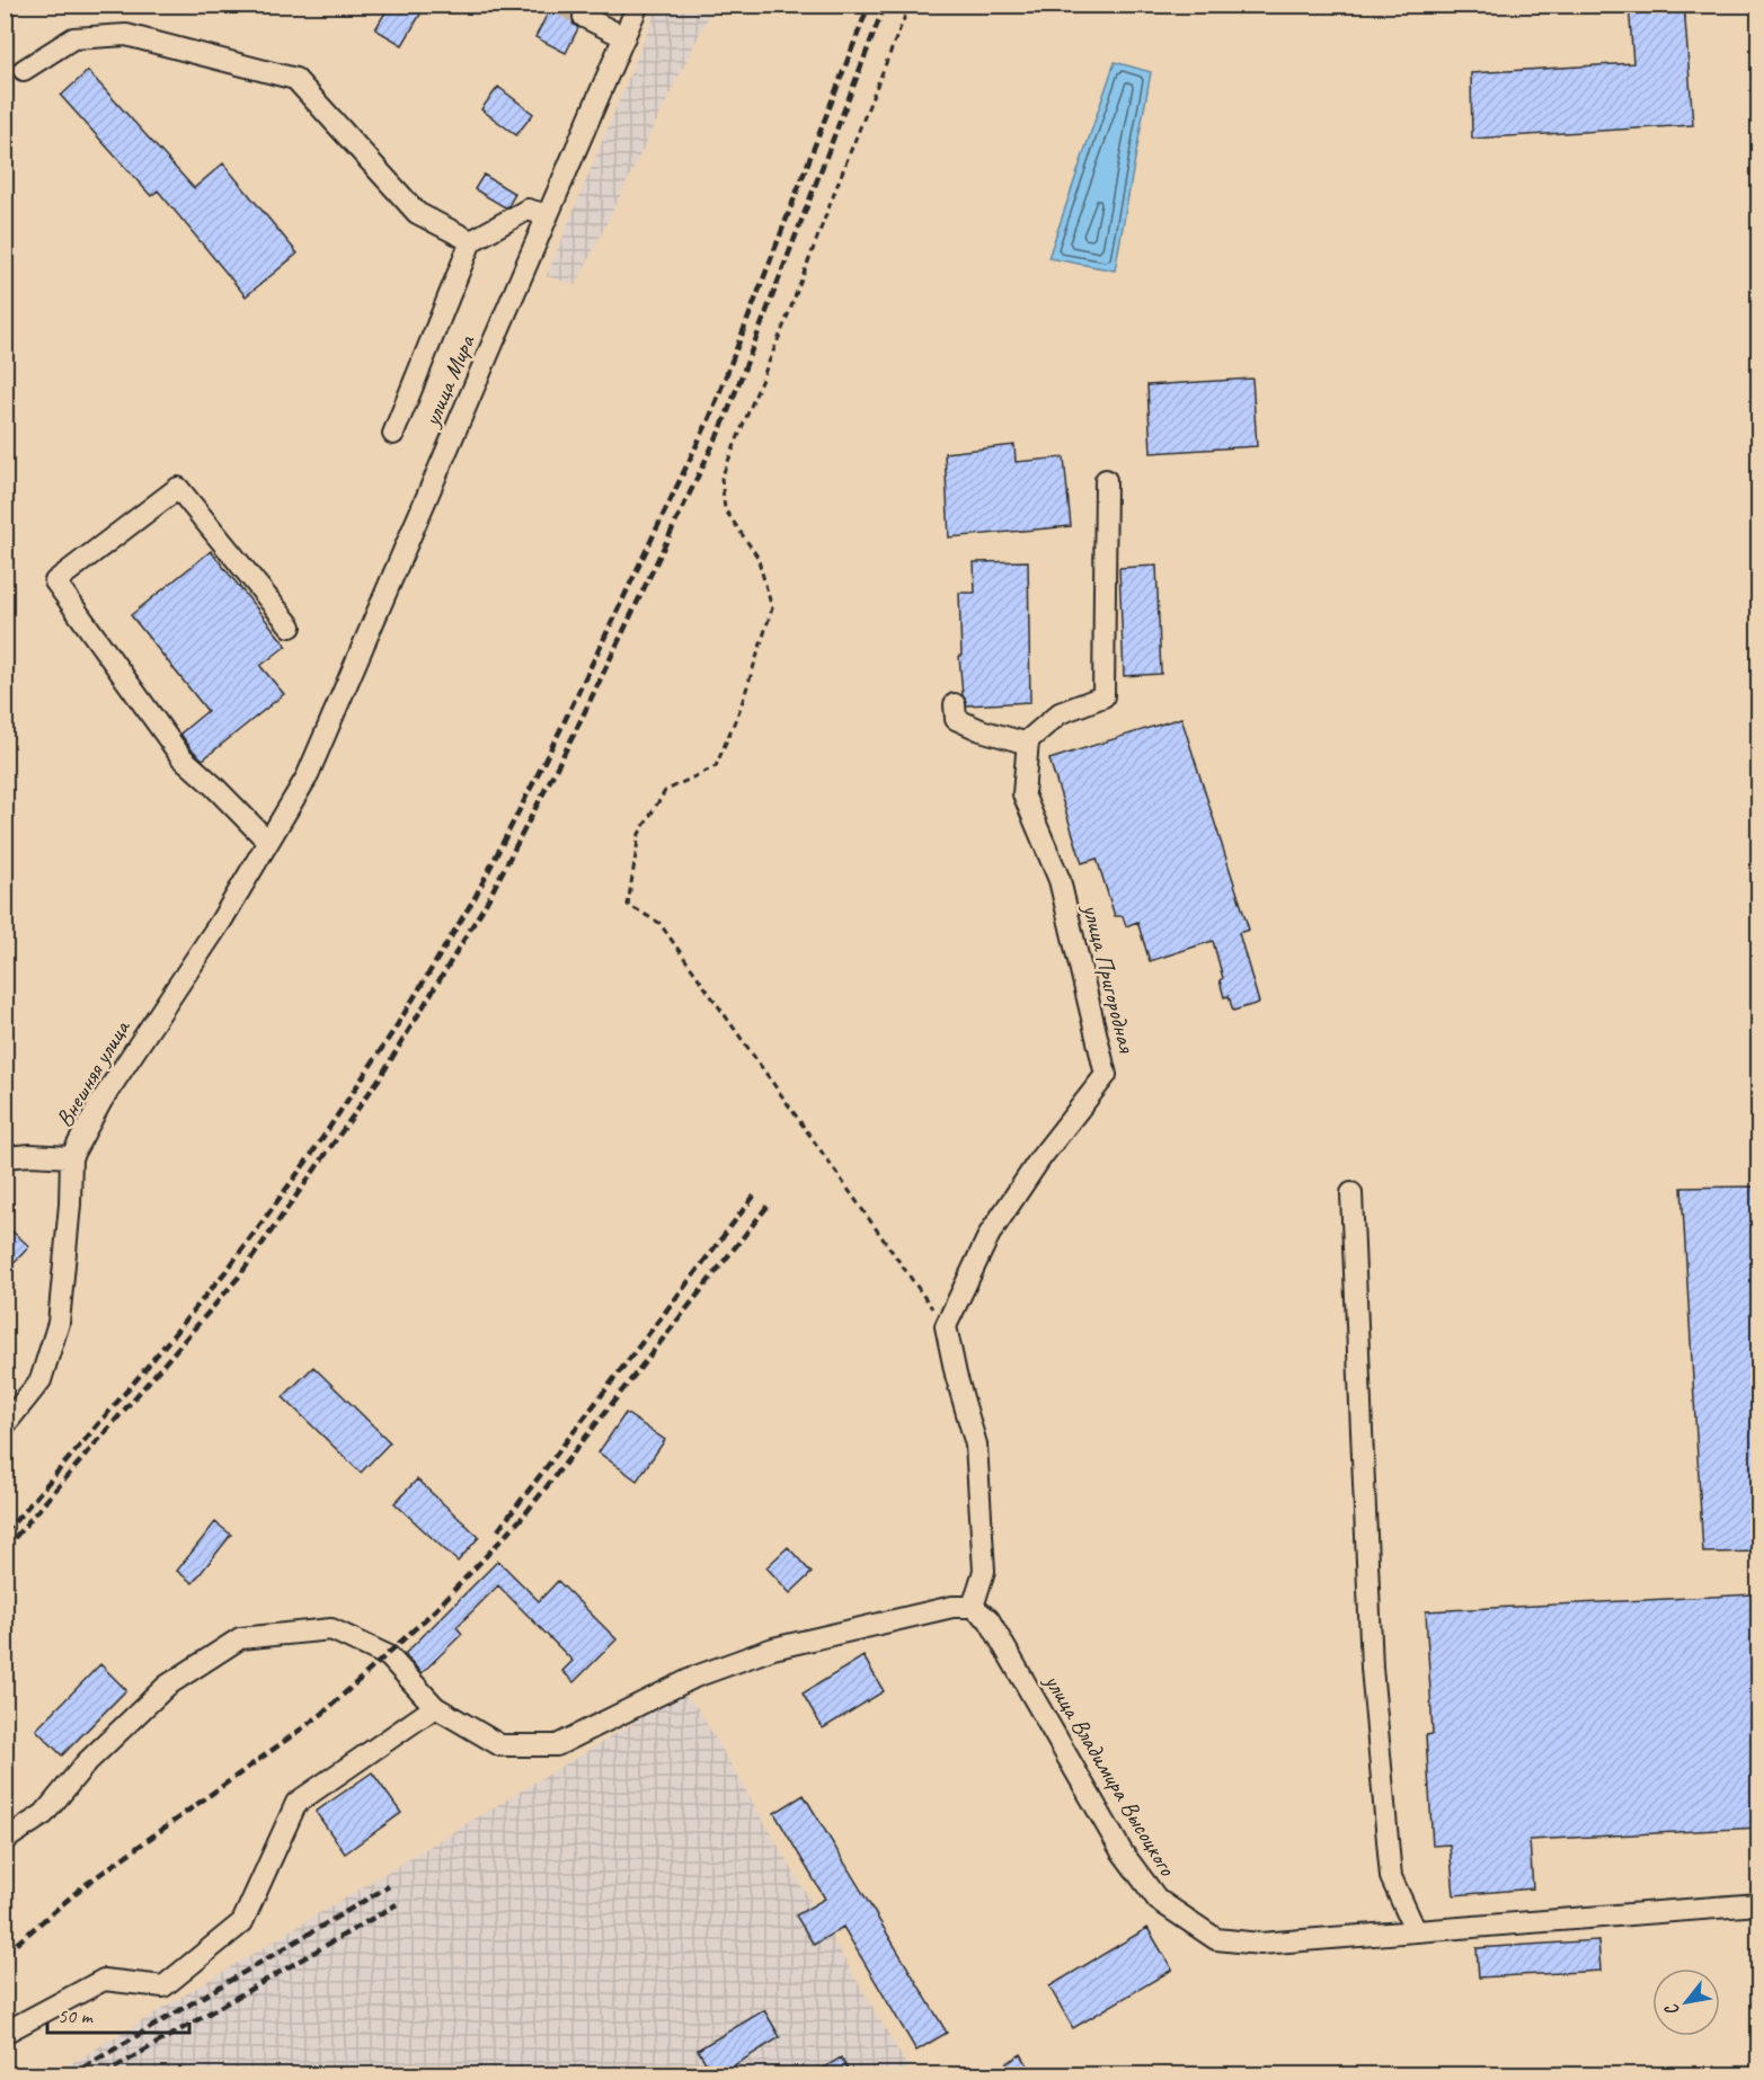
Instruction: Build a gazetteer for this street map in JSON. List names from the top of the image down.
{
  "streets": {
    "street": [
      "улица Мира",
      "улица Пригородная",
      "Внешняя улица",
      "улица Владимира Высоцкого"
    ]
  },
  "crossings": [
    ["улица Мира", "Внешняя улица"]
  ],
  "scale_bar": "50 m",
  "north": "bottom left"
}
